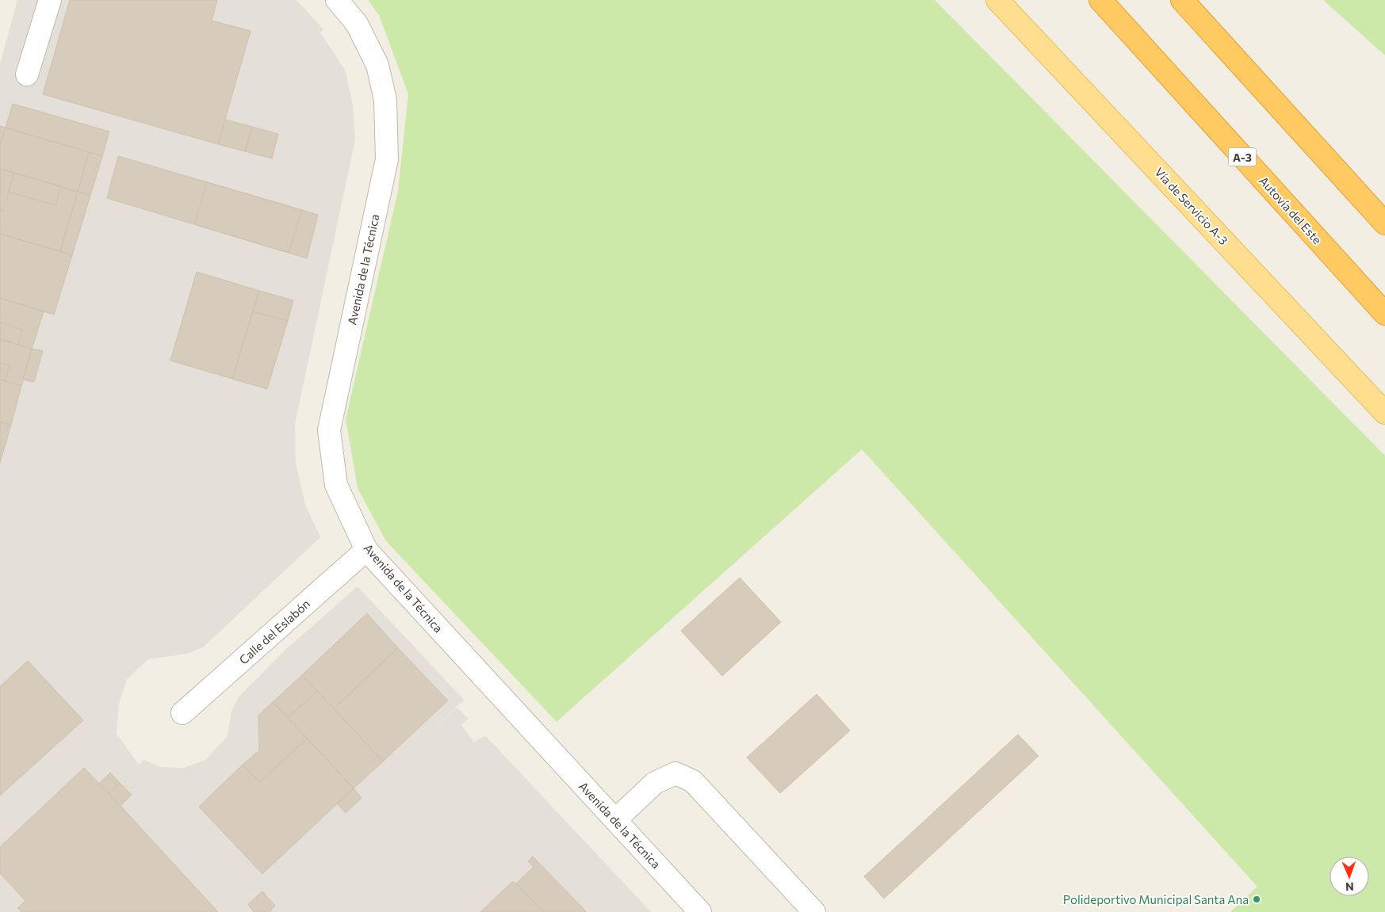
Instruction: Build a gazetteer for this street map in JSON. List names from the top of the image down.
{
  "streets": {
    "highway": ["A-3", "Autovía del Este"],
    "main road": ["Vía de Servicio A-3"],
    "street": ["Avenida de la Técnica", "Calle del Eslabón"]
  },
  "crossings": [
    ["Avenida de la Técnica", "Calle del Eslabón"]
  ],
  "places": ["Polideportivo Municipal Santa Ana"],
  "north": "bottom"
}
